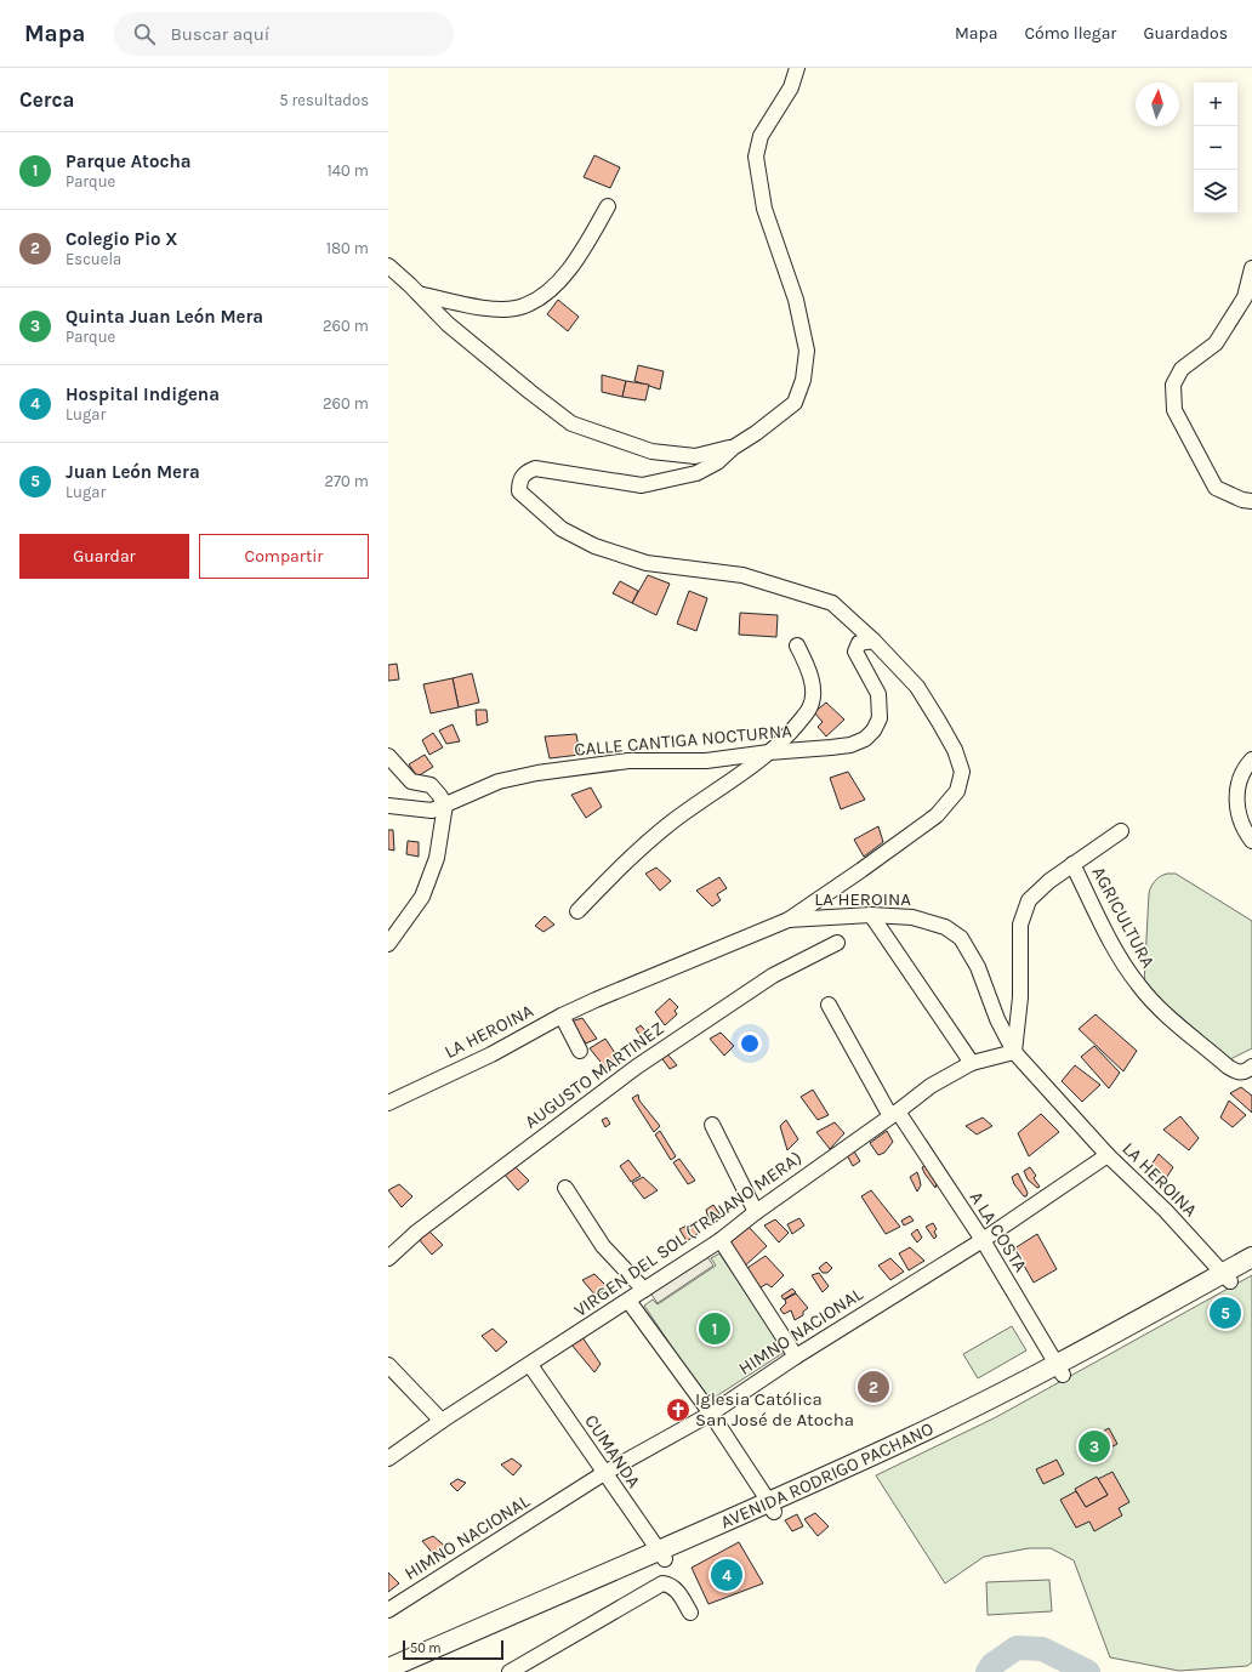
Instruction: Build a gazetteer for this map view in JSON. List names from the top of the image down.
{
  "streets": {
    "main road": ["AVENIDA RODRIGO PACHANO"],
    "street": [
      "CALLE CANTIGA NOCTURNA",
      "LA HEROINA",
      "AGRICULTURA",
      "AUGUSTO MARTINEZ",
      "A LA COSTA",
      "VIRGEN DEL SOL (TRAJANO MERA)",
      "HIMNO NACIONAL",
      "CUMANDA"
    ]
  },
  "crossings": [
    ["LA HEROINA", "VIRGEN DEL SOL (TRAJANO MERA)"],
    ["LA HEROINA", "HIMNO NACIONAL"],
    ["LA HEROINA", "AVENIDA RODRIGO PACHANO"],
    ["A LA COSTA", "VIRGEN DEL SOL (TRAJANO MERA)"],
    ["A LA COSTA", "HIMNO NACIONAL"],
    ["A LA COSTA", "AVENIDA RODRIGO PACHANO"],
    ["VIRGEN DEL SOL (TRAJANO MERA)", "CUMANDA"],
    ["HIMNO NACIONAL", "CUMANDA"],
    ["CUMANDA", "AVENIDA RODRIGO PACHANO"]
  ],
  "places": {
    "church": ["Iglesia Católica San José de Atocha"]
  },
  "scale_bar": "50 m",
  "north": "top",
  "page": {
    "header": "Mapa",
    "search": "Buscar aquí",
    "nav": ["Mapa", "Cómo llegar", "Guardados"],
    "heading": ["Cerca", "5 resultados"],
    "map_buttons": ["+", "−"],
    "list": [
      {
        "mark": "1",
        "name": "Parque Atocha",
        "note": "Parque",
        "value": "140 m"
      },
      {
        "mark": "2",
        "name": "Colegio Pio X",
        "note": "Escuela",
        "value": "180 m"
      },
      {
        "mark": "3",
        "name": "Quinta Juan León Mera",
        "note": "Parque",
        "value": "260 m"
      },
      {
        "mark": "4",
        "name": "Hospital Indigena",
        "note": "Lugar",
        "value": "260 m"
      },
      {
        "mark": "5",
        "name": "Juan León Mera",
        "note": "Lugar",
        "value": "270 m"
      }
    ],
    "buttons": ["Guardar", "Compartir"],
    "pins": [
      "5",
      "1",
      "2",
      "3",
      "4"
    ],
    "scale": "50 m"
  }
}
